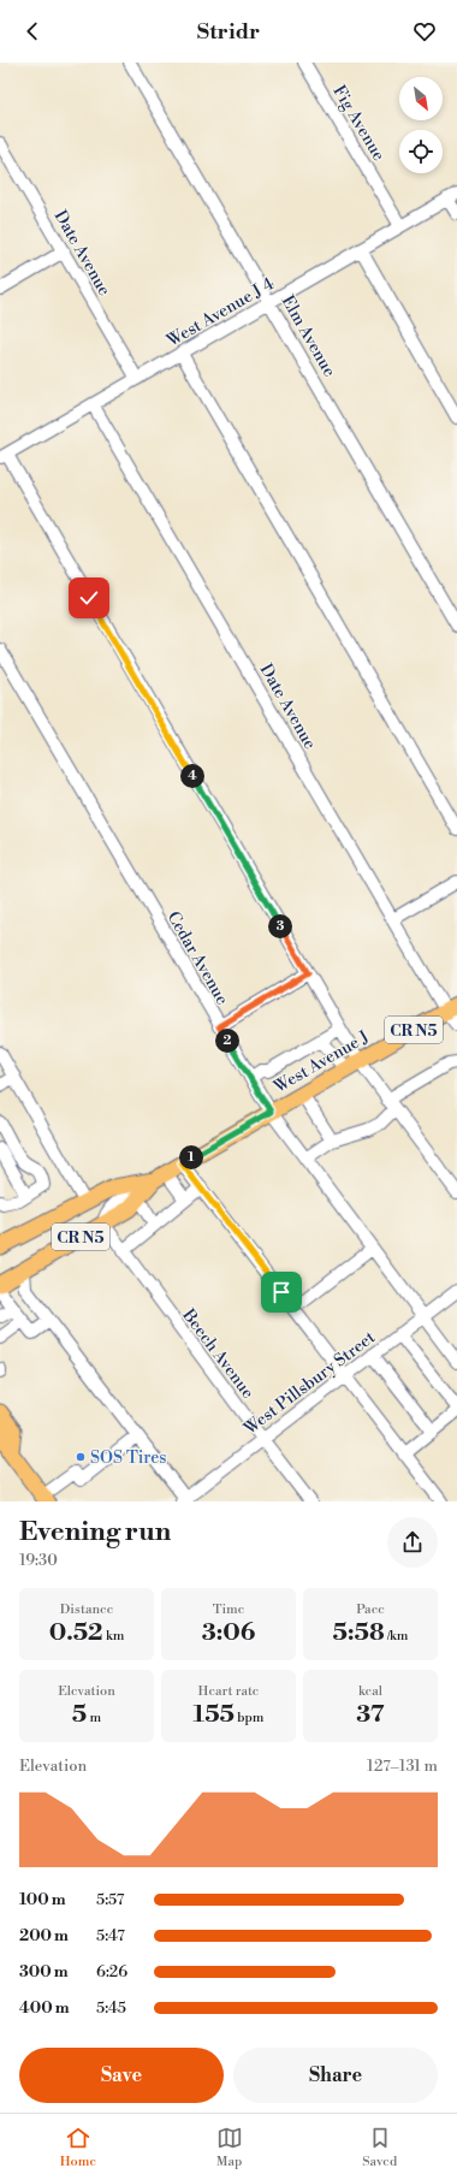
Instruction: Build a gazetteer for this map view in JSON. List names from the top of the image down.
{
  "streets": {
    "main road": ["CR N5", "West Avenue J"],
    "street": [
      "Fig Avenue",
      "Date Avenue",
      "West Avenue J 4",
      "Elm Avenue",
      "Cedar Avenue",
      "Beech Avenue",
      "West Pillsbury Street"
    ]
  },
  "crossings": [
    ["Fig Avenue", "West Avenue J 4"],
    ["Date Avenue", "West Avenue J 4"],
    ["Date Avenue", "West Avenue J"],
    ["West Avenue J 4", "Elm Avenue"],
    ["Cedar Avenue", "West Avenue J"],
    ["Cedar Avenue", "West Pillsbury Street"],
    ["West Avenue J", "Beech Avenue"],
    ["Beech Avenue", "West Pillsbury Street"]
  ],
  "places": ["SOS Tires"],
  "north": "bottom right",
  "page": {
    "header": "Stridr",
    "pins": [
      "4",
      "3",
      "2",
      "1"
    ],
    "heading": ["Evening run", "19:30"],
    "stats": [
      ["Distance", "0.52 km"],
      ["Time", "3:06"],
      ["Pace", "5:58 /km"],
      ["Elevation", "5 m"],
      ["Heart rate", "155 bpm"],
      ["kcal", "37"]
    ],
    "chart": ["Elevation", "127–131 m"],
    "list": [
      {
        "name": "100 m",
        "note": "5:57"
      },
      {
        "name": "200 m",
        "note": "5:47"
      },
      {
        "name": "300 m",
        "note": "6:26"
      },
      {
        "name": "400 m",
        "note": "5:45"
      }
    ],
    "buttons": ["Save", "Share"],
    "tabs": ["Home", "Map", "Saved"]
  }
}
